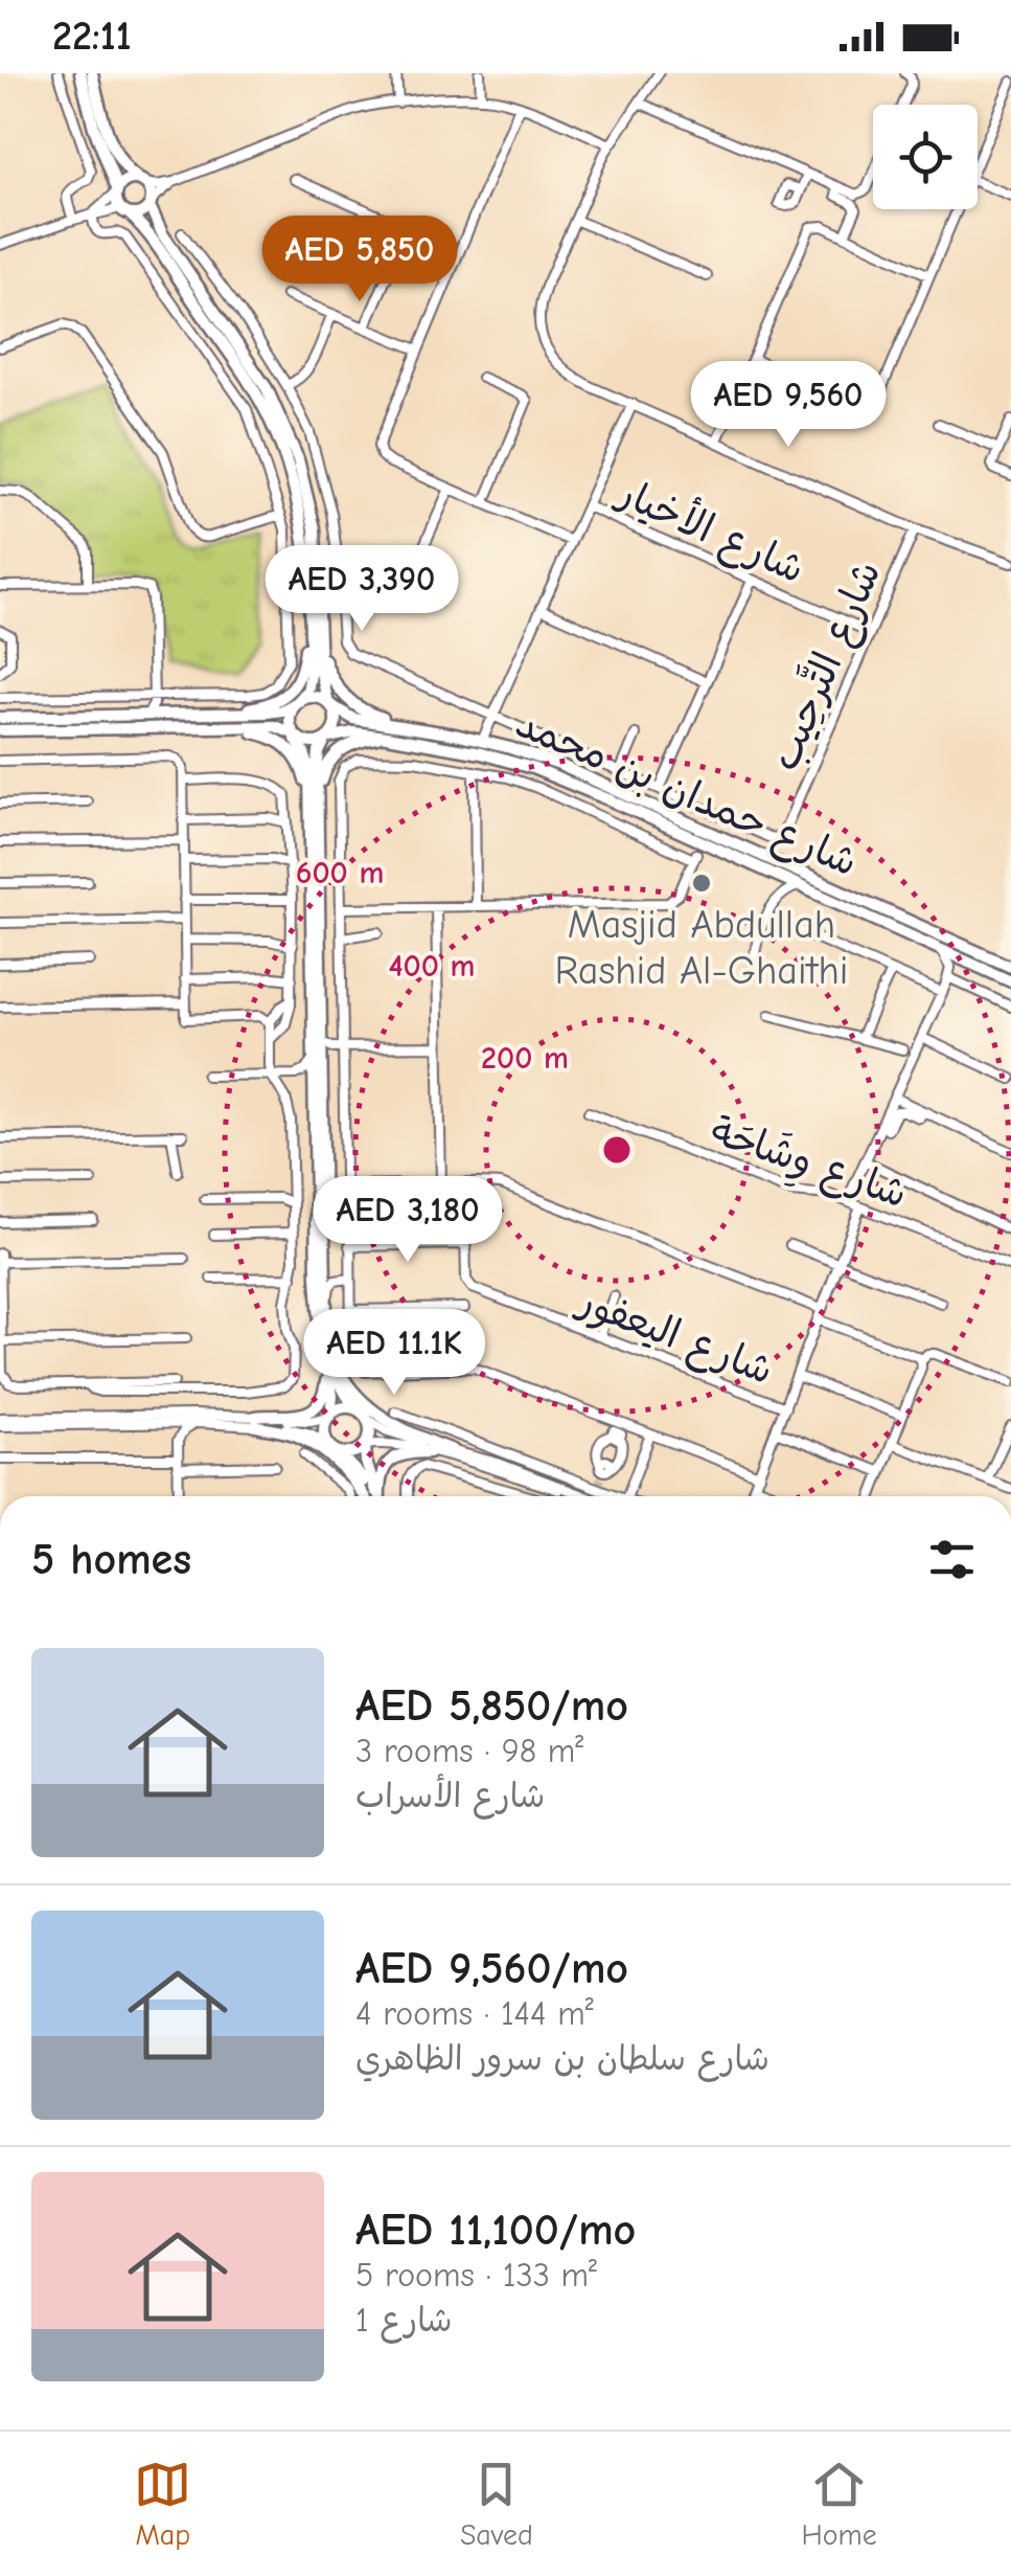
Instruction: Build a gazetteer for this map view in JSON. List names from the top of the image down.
{
  "streets": {
    "main road": ["شارع حمدان بن محمد"],
    "street": [
      "شارع الأخيار",
      "شارع التَّرحِيب",
      "شارع وِشَاحَة",
      "شارع اليعفور"
    ]
  },
  "crossings": [
    ["شارع الأخيار", "شارع التَّرحِيب"]
  ],
  "places": ["Masjid Abdullah Rashid Al-Ghaithi"],
  "page": {
    "status": "22:11",
    "price": [
      "AED 5,850",
      "AED 9,560",
      "AED 3,390",
      "AED 3,180",
      "AED 11.1K"
    ],
    "heading": "5 homes",
    "list": [
      {
        "name": "AED 5,850/mo",
        "note": "3 rooms · 98 m² · شارع الأسراب"
      },
      {
        "name": "AED 9,560/mo",
        "note": "4 rooms · 144 m² · شارع سلطان بن سرور الظاهري"
      },
      {
        "name": "AED 11,100/mo",
        "note": "5 rooms · 133 m² · شارع 1"
      }
    ],
    "tabs": ["Map", "Saved", "Home"]
  },
  "rings": ["600 m", "400 m", "200 m"]
}
